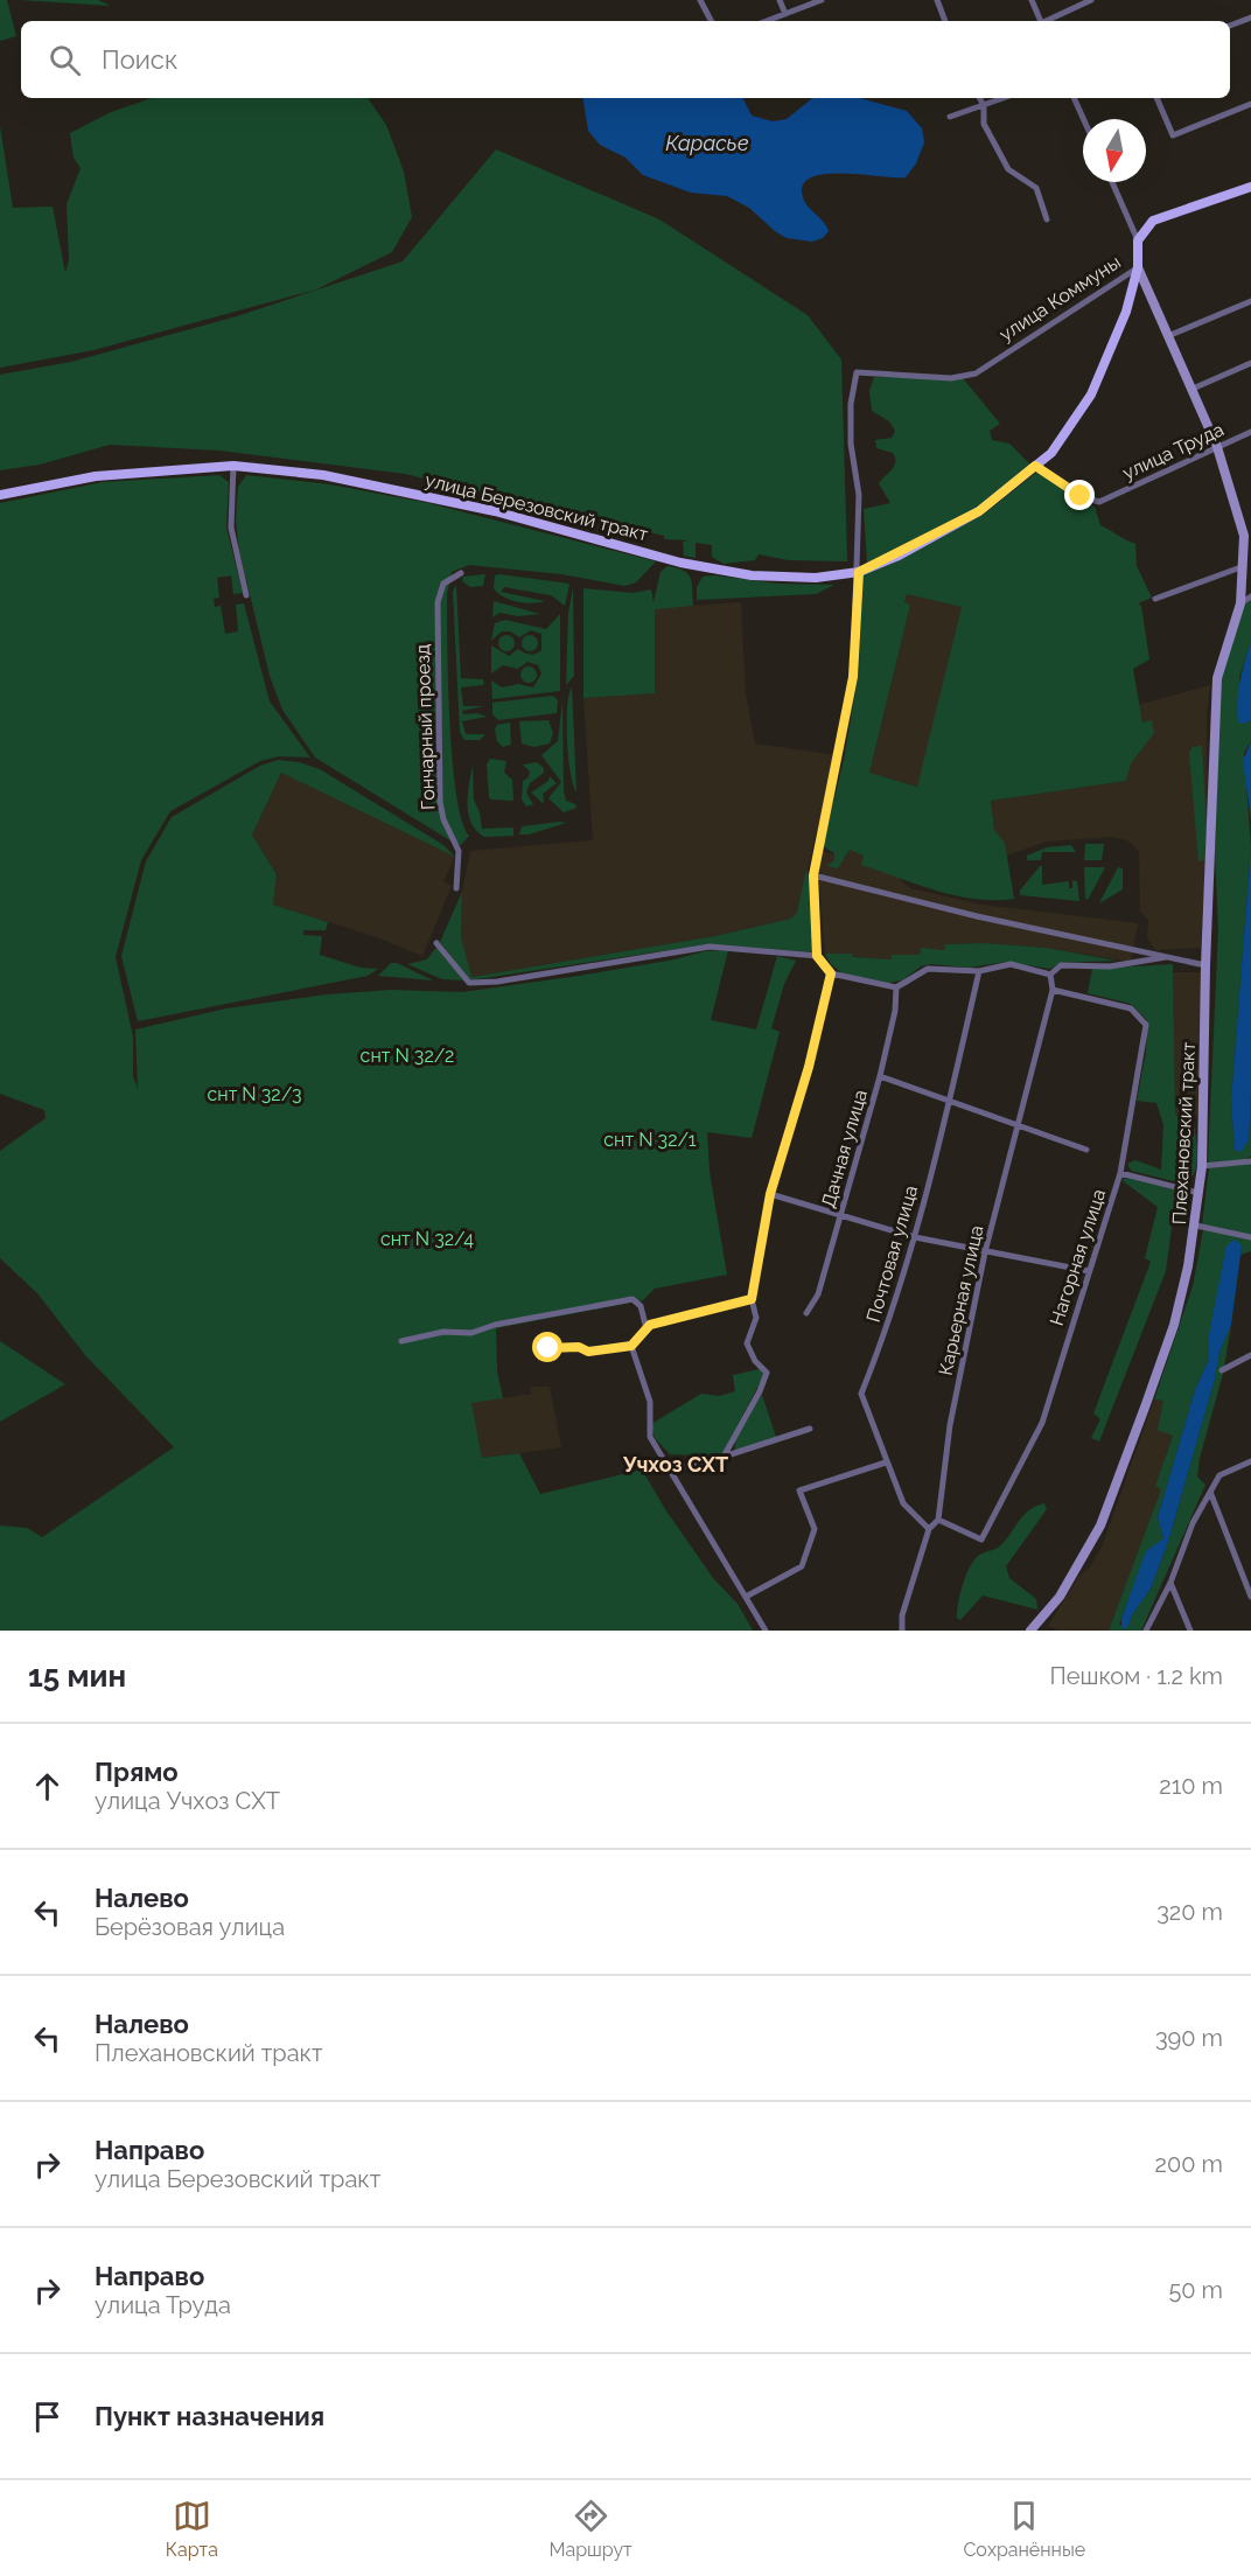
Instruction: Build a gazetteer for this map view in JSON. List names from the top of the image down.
{
  "streets": {
    "main road": ["улица Коммуны", "улица Березовский тракт"],
    "street": [
      "улица Труда",
      "Гончарный проезд",
      "Плехановский тракт",
      "Дачная улица",
      "Почтовая улица",
      "Нагорная улица",
      "Карьерная улица"
    ]
  },
  "crossings": [
    ["улица Коммуны", "улица Труда"],
    ["улица Коммуны", "улица Березовский тракт"],
    ["улица Коммуны", "Плехановский тракт"],
    ["улица Труда", "улица Березовский тракт"],
    ["улица Труда", "Плехановский тракт"],
    ["Нагорная улица", "Карьерная улица"]
  ],
  "districts": ["Учхоз СХТ"],
  "water": ["Карасье"],
  "parks": [
    "снт N 32/2",
    "снт N 32/3",
    "снт N 32/1",
    "снт N 32/4"
  ],
  "north": "bottom",
  "page": {
    "search": "Поиск",
    "heading": ["15 мин", "Пешком · 1.2 km"],
    "list": [
      ["Прямо", "улица Учхоз СХТ", "210 m"],
      ["Налево", "Берёзовая улица", "320 m"],
      ["Налево", "Плехановский тракт", "390 m"],
      ["Направо", "улица Березовский тракт", "200 m"],
      ["Направо", "улица Труда", "50 m"],
      "Пункт назначения"
    ],
    "nav": ["Карта", "Маршрут", "Сохранённые"]
  }
}
